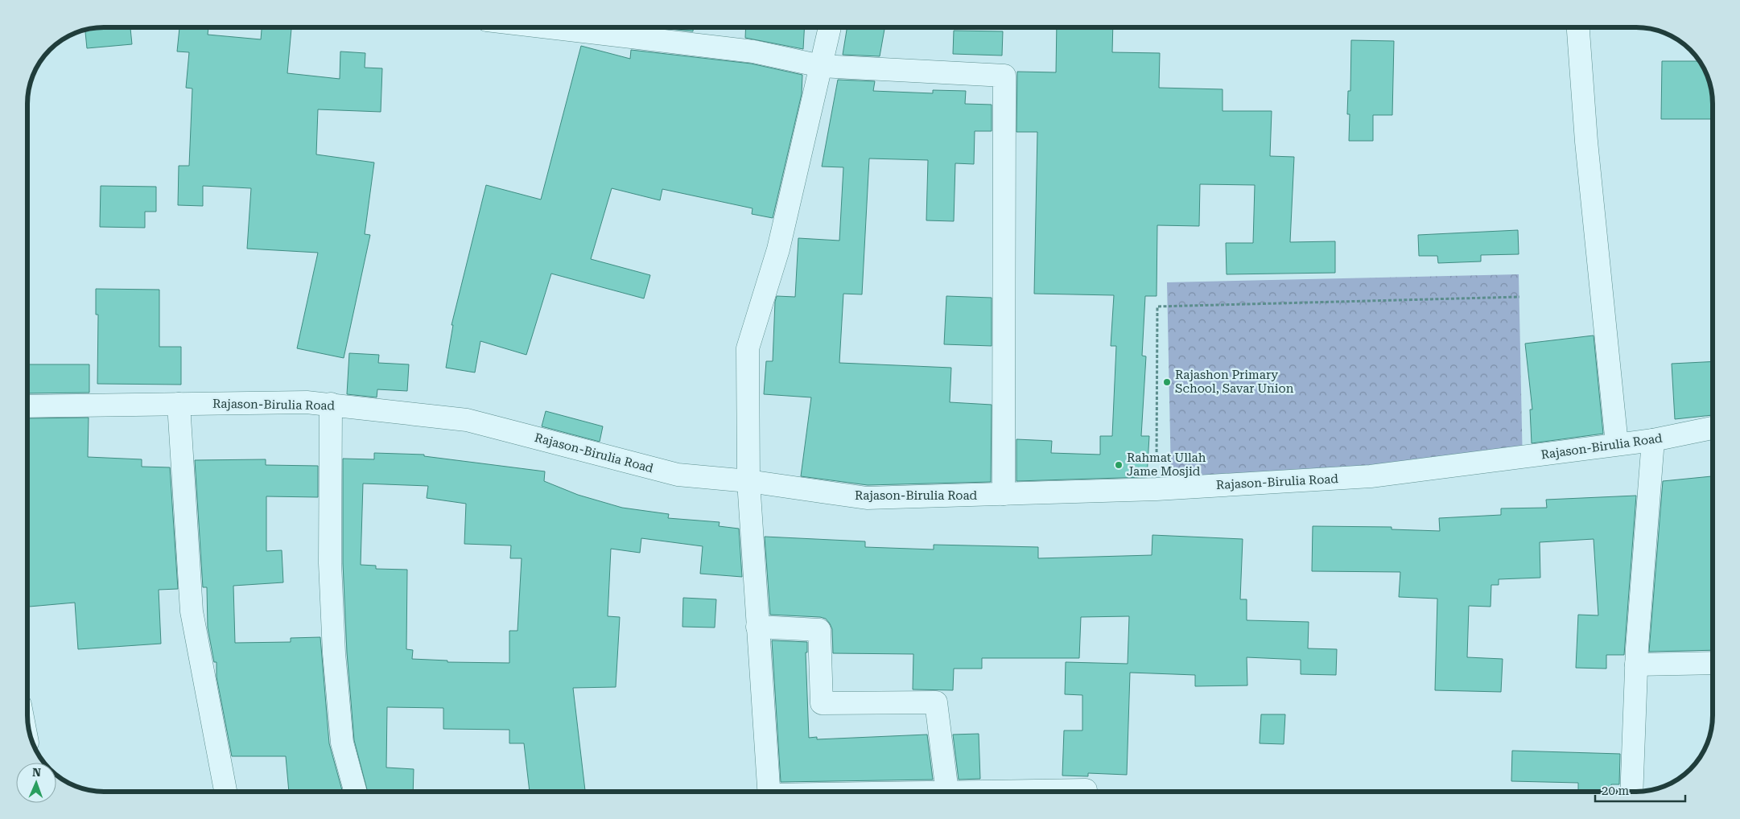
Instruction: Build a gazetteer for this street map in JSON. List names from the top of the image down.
{
  "streets": {
    "street": ["Rajason-Birulia Road"]
  },
  "places": ["Rajashon Primary School, Savar Union", "Rahmat Ullah Jame Mosjid"],
  "scale_bar": "20 m",
  "north": "top"
}
